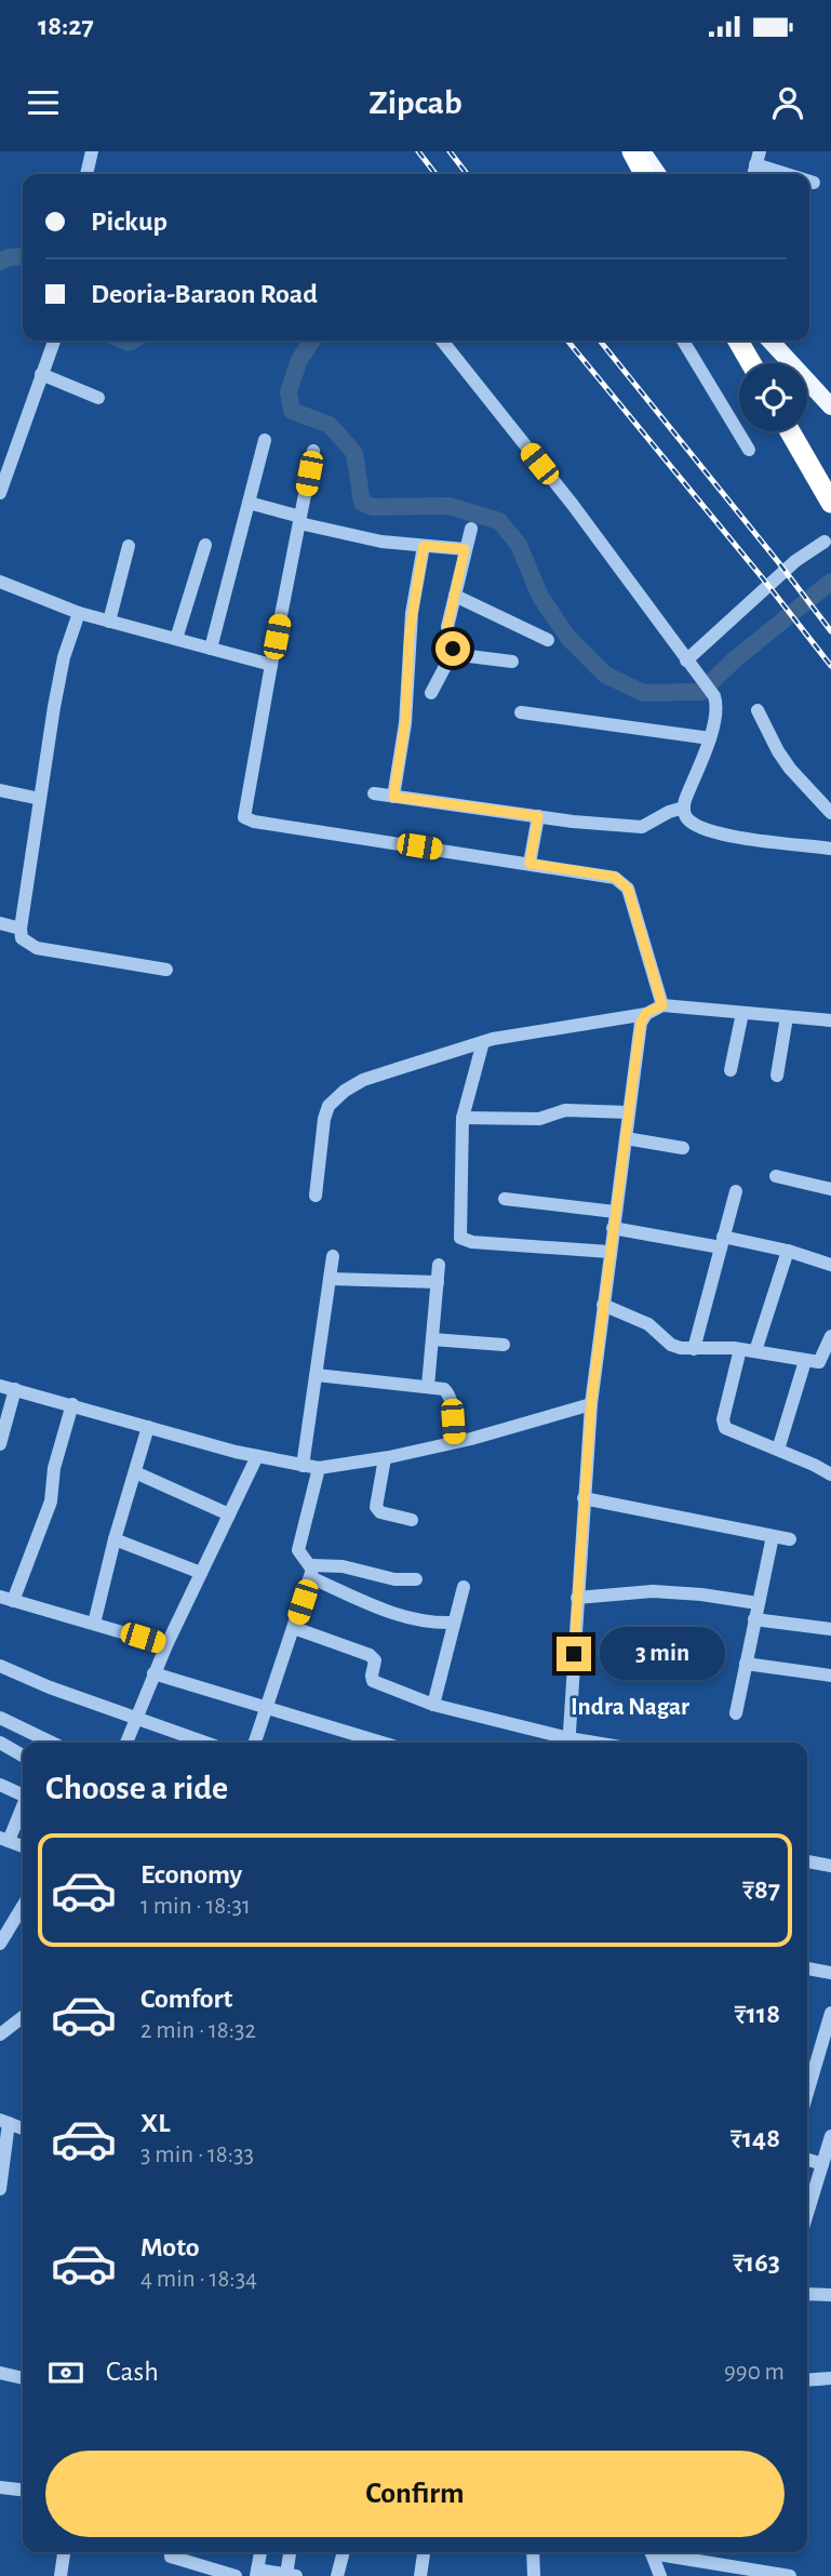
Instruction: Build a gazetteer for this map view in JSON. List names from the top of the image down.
{
  "districts": ["Indra Nagar"],
  "page": {
    "status": "18:27",
    "header": "Zipcab",
    "banner": ["Pickup", "Deoria-Baraon Road"],
    "bubble": "3 min",
    "heading": "Choose a ride",
    "list": [
      {
        "name": "Economy",
        "note": "1 min · 18:31",
        "value": "₹87"
      },
      {
        "name": "Comfort",
        "note": "2 min · 18:32",
        "value": "₹118"
      },
      {
        "name": "XL",
        "note": "3 min · 18:33",
        "value": "₹148"
      },
      {
        "name": "Moto",
        "note": "4 min · 18:34",
        "value": "₹163"
      }
    ],
    "pay": ["Cash", "990 m"],
    "buttons": "Confirm"
  }
}
